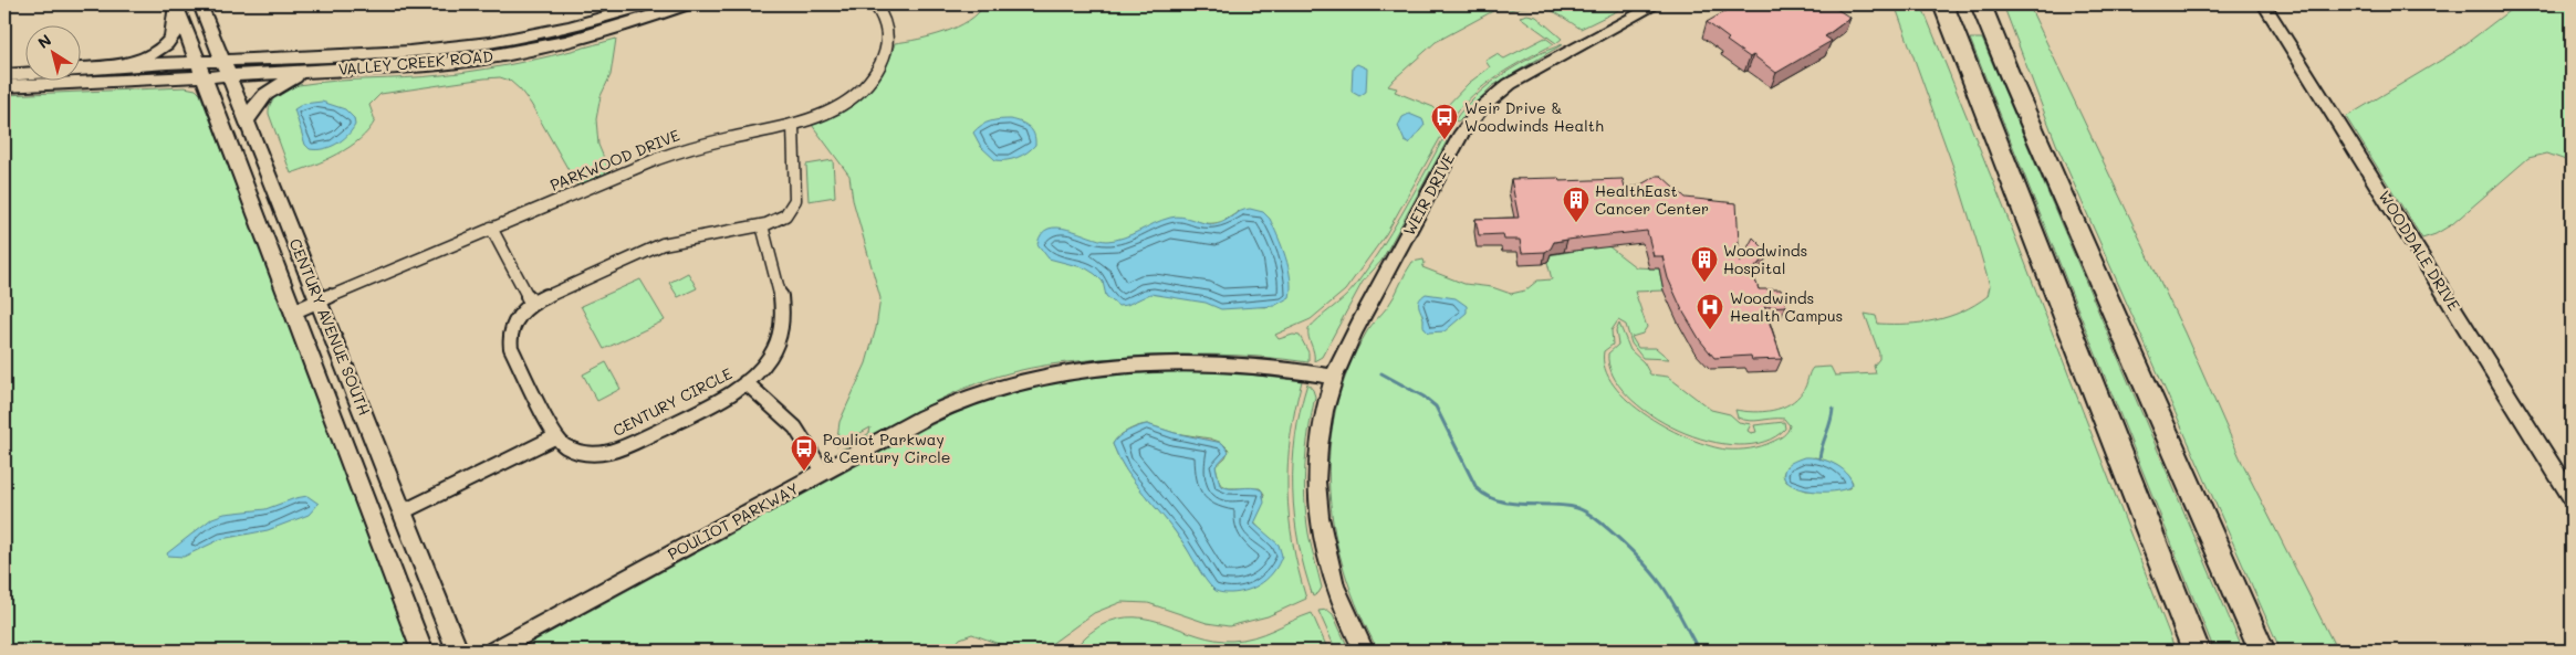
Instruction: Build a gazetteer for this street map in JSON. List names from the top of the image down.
{
  "streets": {
    "main road": ["VALLEY CREEK ROAD", "CENTURY AVENUE SOUTH"],
    "street": [
      "PARKWOOD DRIVE",
      "WEIR DRIVE",
      "WOODDALE DRIVE",
      "CENTURY CIRCLE",
      "POULIOT PARKWAY"
    ]
  },
  "crossings": [
    ["VALLEY CREEK ROAD", "CENTURY AVENUE SOUTH"],
    ["PARKWOOD DRIVE", "CENTURY AVENUE SOUTH"],
    ["WEIR DRIVE", "POULIOT PARKWAY"],
    ["CENTURY CIRCLE", "POULIOT PARKWAY"]
  ],
  "places": {
    "bus stop": ["Weir Drive & Woodwinds Health", "Pouliot Parkway & Century Circle"],
    "building": ["HealthEast Cancer Center", "Woodwinds Hospital"],
    "hospital": ["Woodwinds Health Campus"]
  },
  "north": "top left"
}
